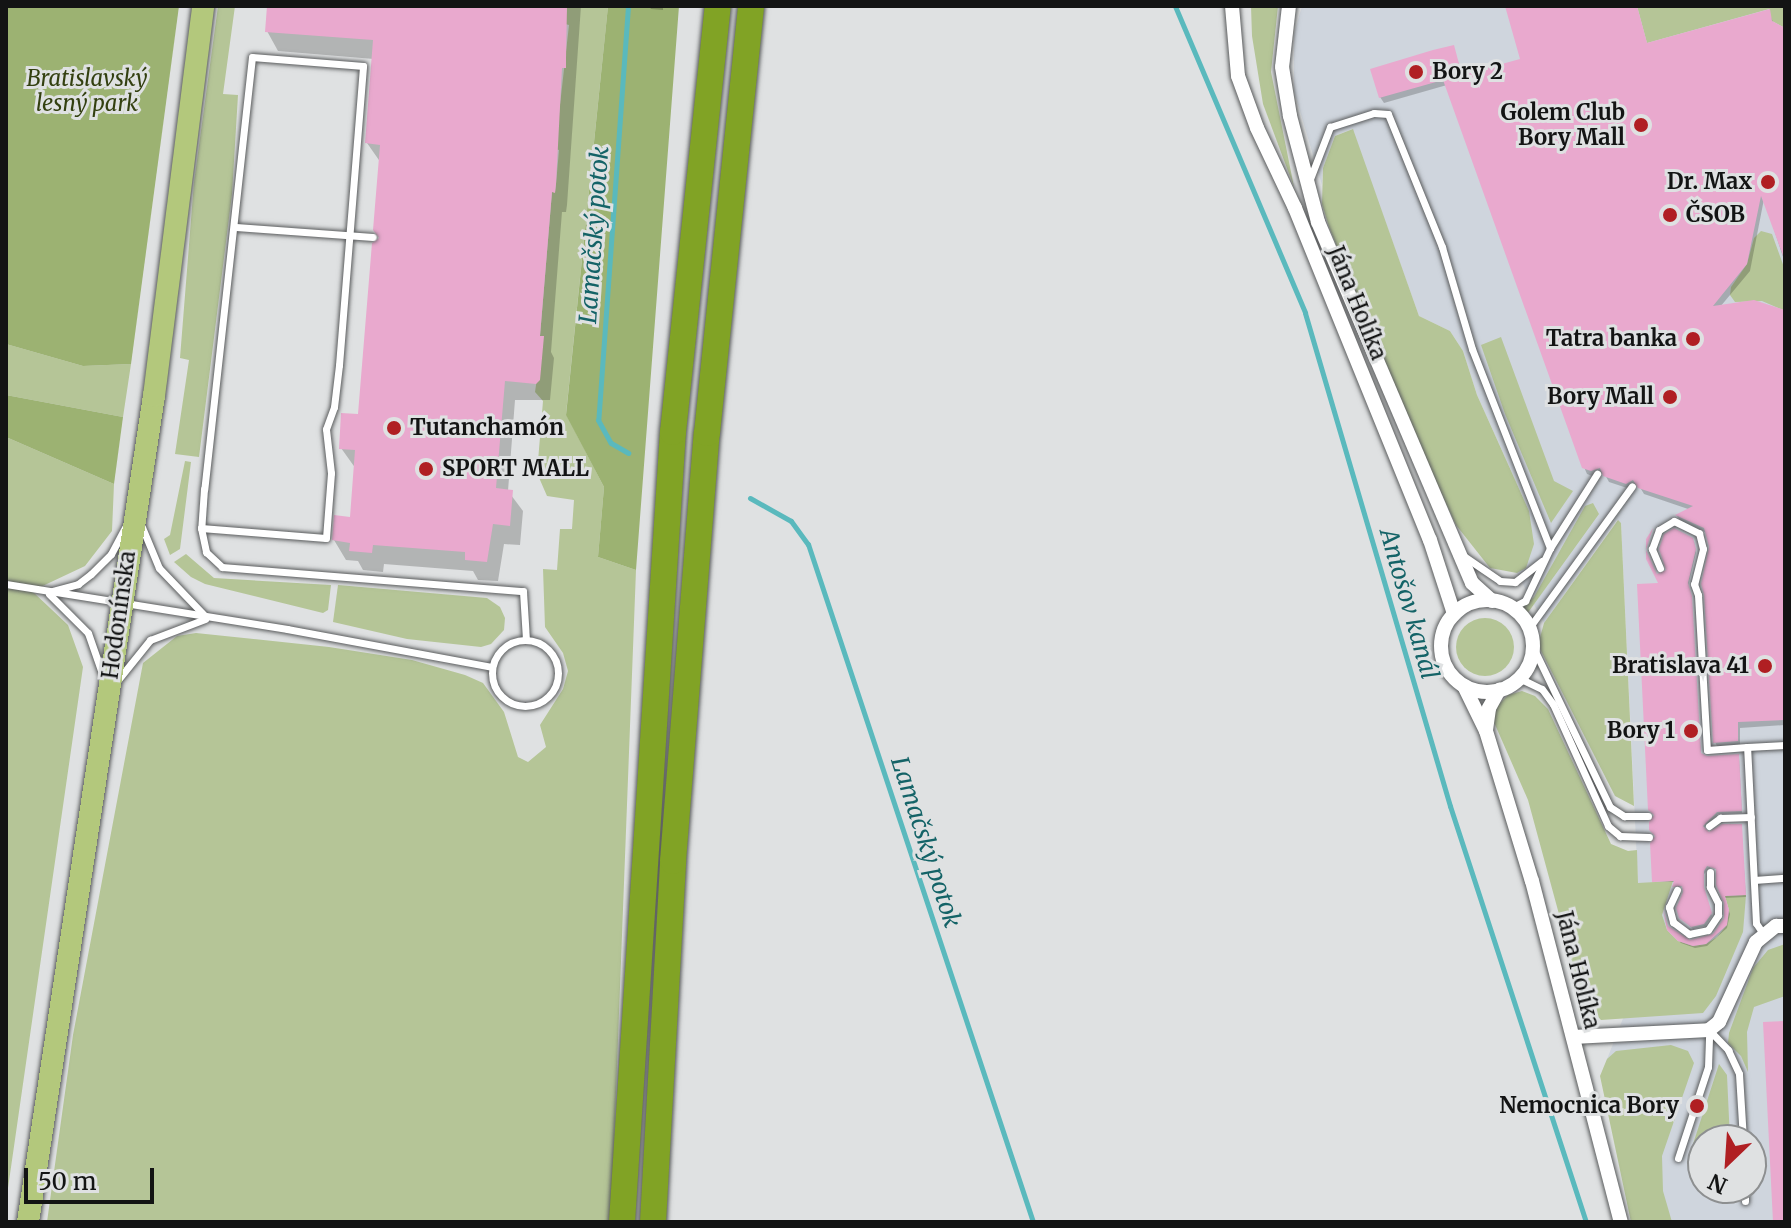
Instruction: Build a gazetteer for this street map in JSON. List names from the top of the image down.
{
  "streets": {
    "main road": ["Hodonínska"],
    "street": ["Jána Holíka"]
  },
  "water": ["Lamačský potok", "Antošov kanál"],
  "parks": ["Bratislavský lesný park"],
  "places": [
    "Bory 2",
    "Golem Club Bory Mall",
    "Dr. Max",
    "ČSOB",
    "Tatra banka",
    "Bory Mall",
    "Tutanchamón",
    "SPORT MALL",
    "Bratislava 41",
    "Bory 1",
    "Nemocnica Bory"
  ],
  "scale_bar": "50 m",
  "north": "bottom left"
}
